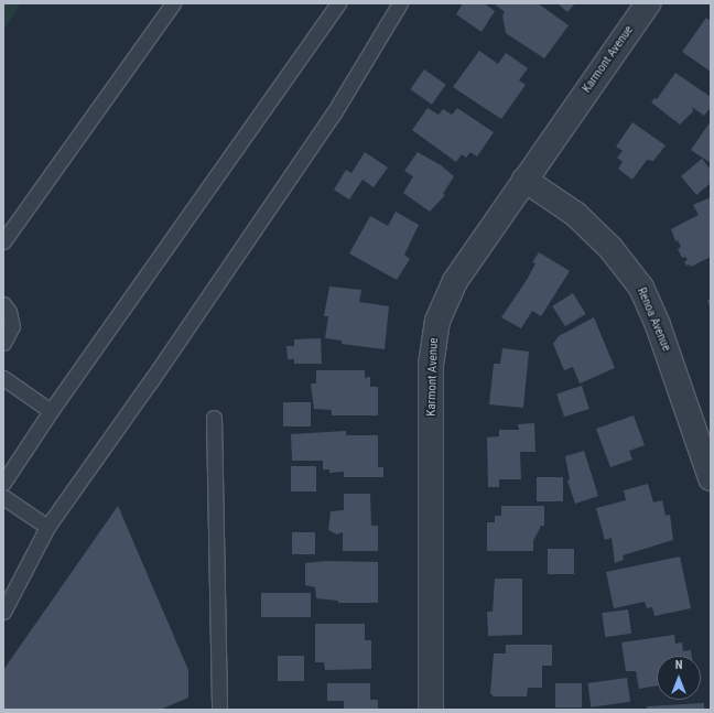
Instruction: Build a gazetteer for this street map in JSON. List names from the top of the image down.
{
  "streets": {
    "street": ["Karmont Avenue", "Renoa Avenue"]
  },
  "crossings": [
    ["Karmont Avenue", "Renoa Avenue"]
  ],
  "north": "top"
}
